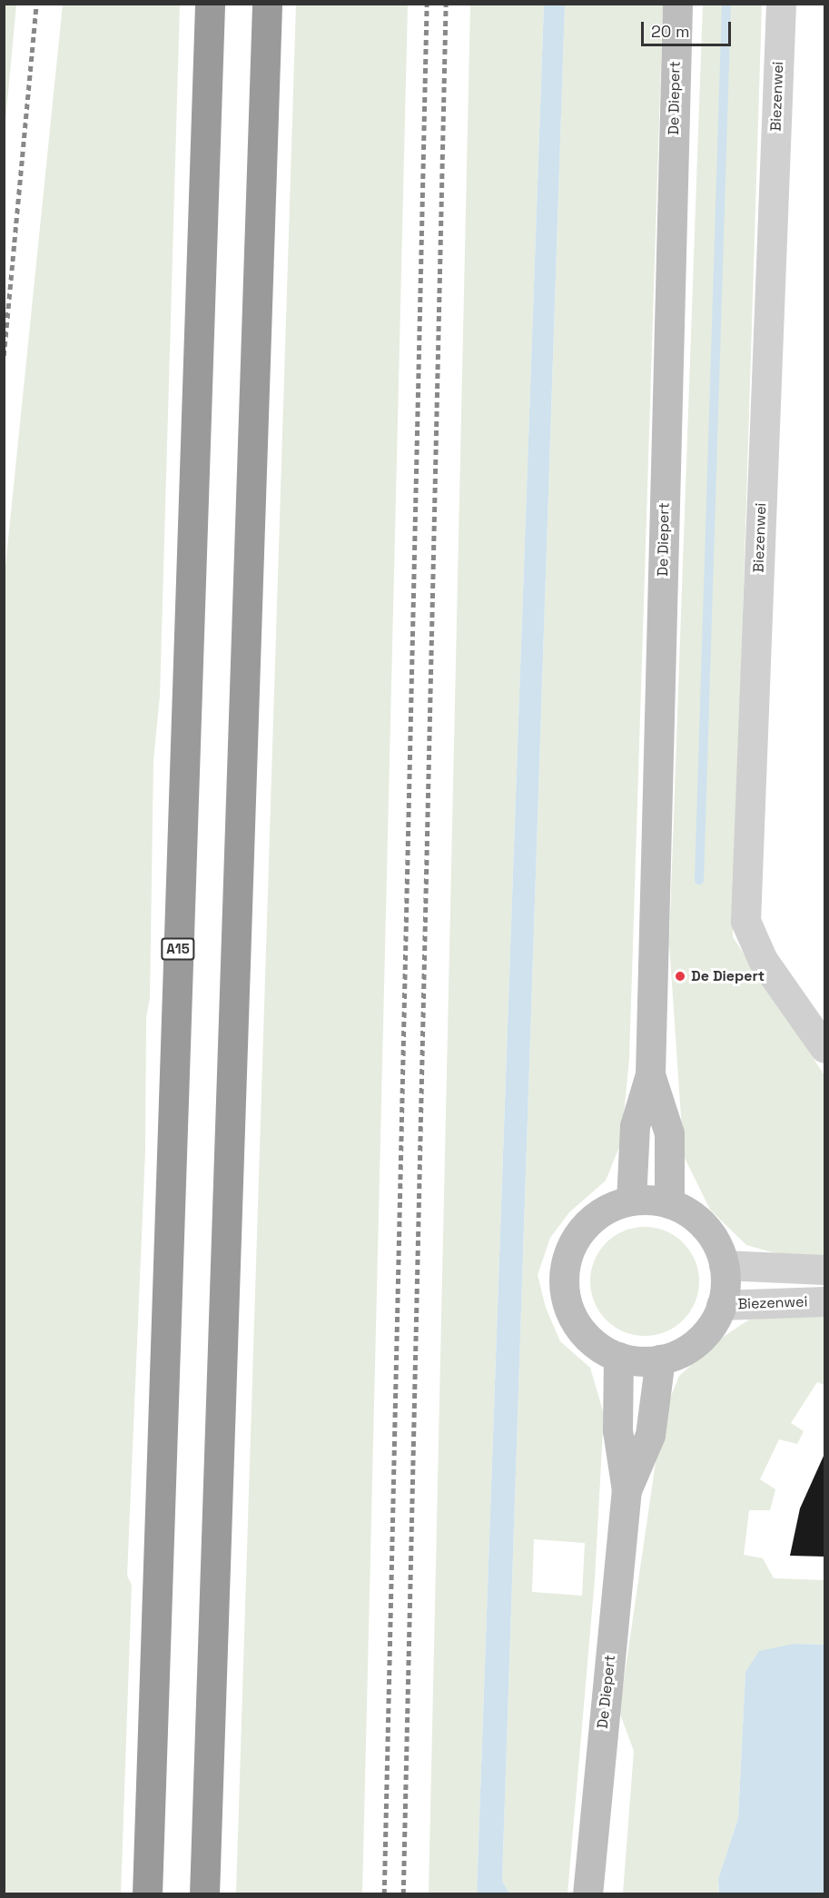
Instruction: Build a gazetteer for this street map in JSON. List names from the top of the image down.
{
  "streets": {
    "highway": ["A15"],
    "main road": ["De Diepert"],
    "street": ["Biezenwei"]
  },
  "crossings": [
    ["Biezenwei", "De Diepert"]
  ],
  "places": ["De Diepert"],
  "scale_bar": "20 m"
}
